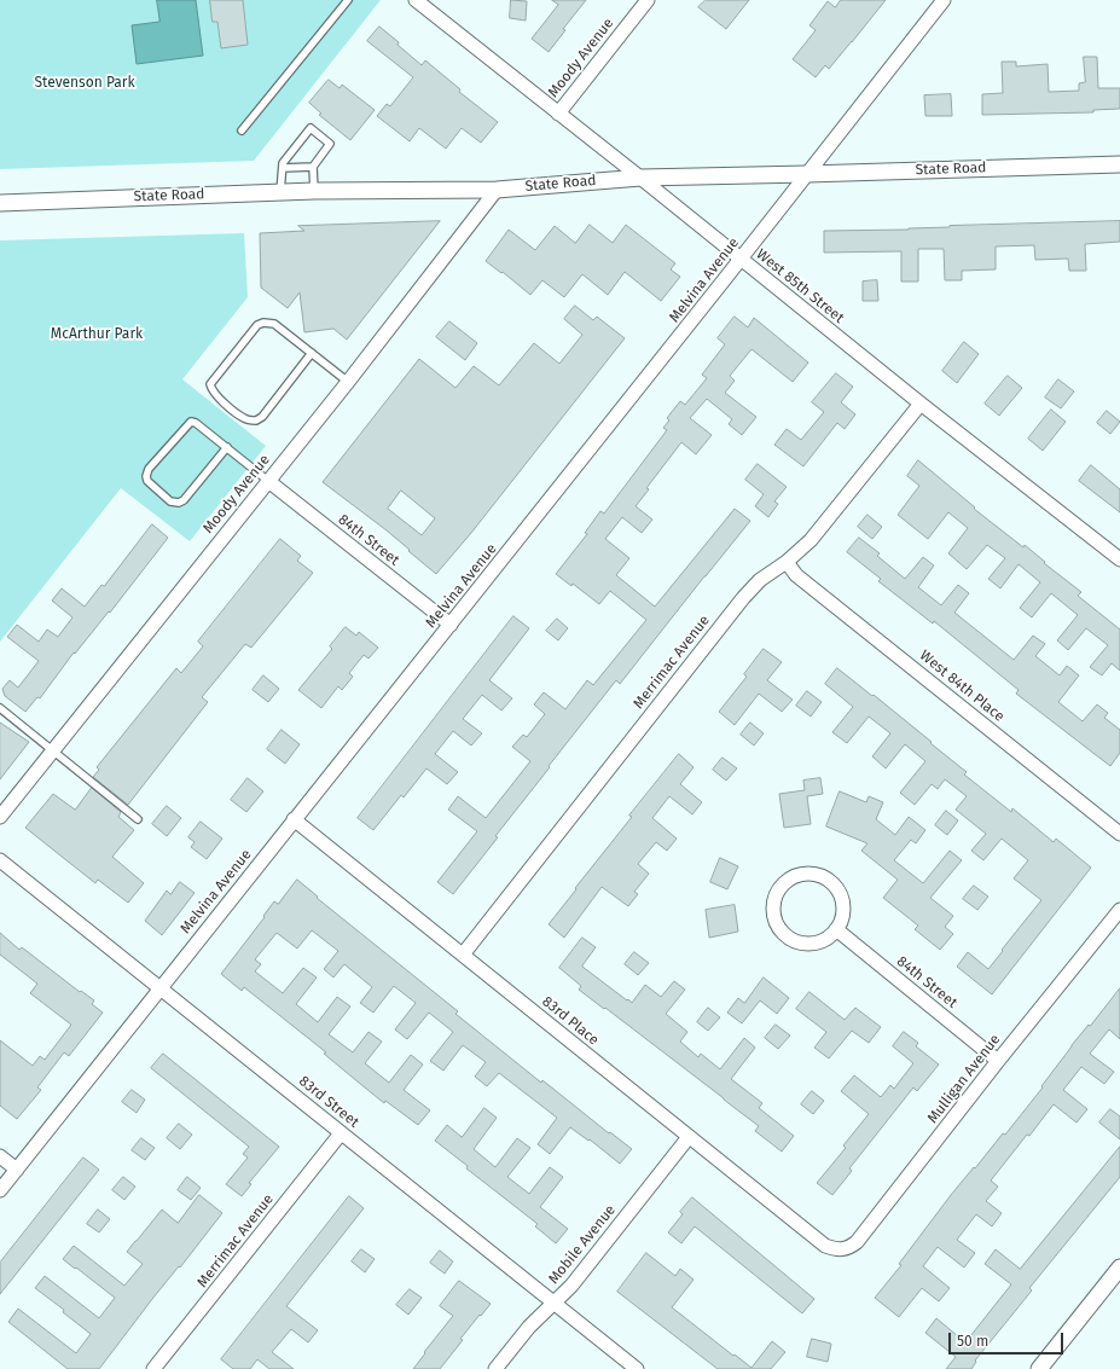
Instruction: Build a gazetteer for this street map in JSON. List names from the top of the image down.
{
  "streets": {
    "street": [
      "Moody Avenue",
      "State Road",
      "Melvina Avenue",
      "West 85th Street",
      "84th Street",
      "Merrimac Avenue",
      "West 84th Place",
      "83rd Place",
      "Mulligan Avenue",
      "83rd Street",
      "Mobile Avenue"
    ]
  },
  "crossings": [
    ["Moody Avenue", "State Road"],
    ["Moody Avenue", "West 85th Street"],
    ["Moody Avenue", "84th Street"],
    ["State Road", "Melvina Avenue"],
    ["State Road", "West 85th Street"],
    ["Melvina Avenue", "West 85th Street"],
    ["Melvina Avenue", "84th Street"],
    ["Melvina Avenue", "83rd Place"],
    ["Melvina Avenue", "83rd Street"],
    ["West 85th Street", "Merrimac Avenue"],
    ["84th Street", "Mulligan Avenue"],
    ["Merrimac Avenue", "West 84th Place"],
    ["Merrimac Avenue", "83rd Place"],
    ["Merrimac Avenue", "83rd Street"],
    ["83rd Place", "Mulligan Avenue"],
    ["83rd Place", "Mobile Avenue"],
    ["83rd Street", "Mobile Avenue"]
  ],
  "parks": ["Stevenson Park", "McArthur Park"],
  "scale_bar": "50 m"
}
